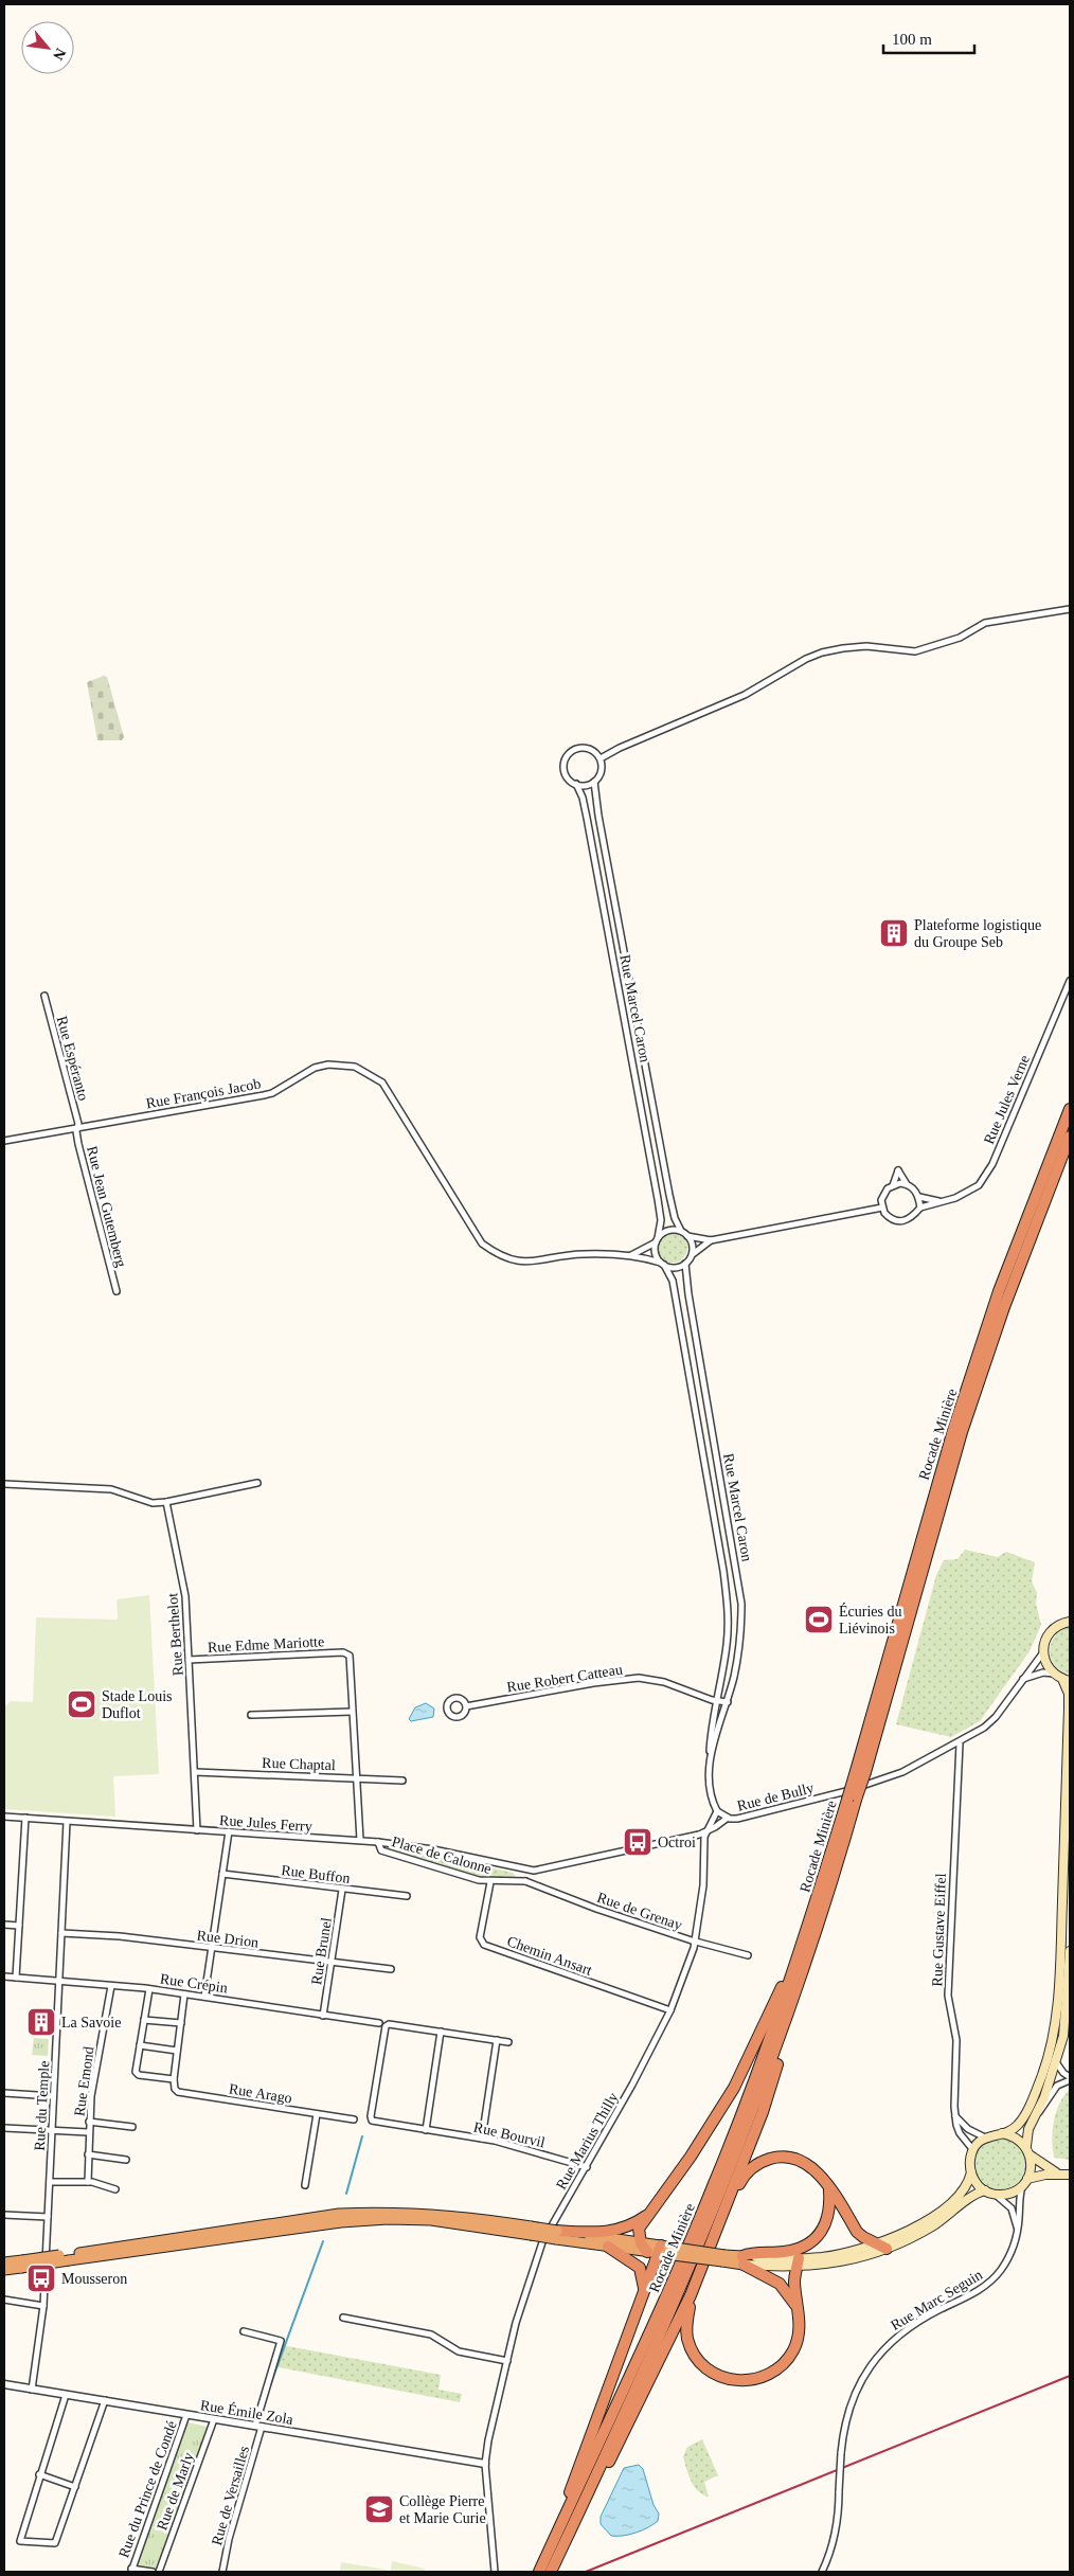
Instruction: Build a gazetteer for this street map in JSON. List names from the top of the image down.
{
  "streets": {
    "highway": ["Rocade Minière"],
    "street": [
      "Rue Marcel Caron",
      "Rue Espéranto",
      "Rue François Jacob",
      "Rue Jules Verne",
      "Rue Jean Gutemberg",
      "Rue Berthelot",
      "Rue Edme Mariotte",
      "Rue Robert Catteau",
      "Rue Chaptal",
      "Rue de Bully",
      "Rue Jules Ferry",
      "Place de Calonne",
      "Rue Buffon",
      "Rue de Grenay",
      "Rue Gustave Eiffel",
      "Rue Drion",
      "Rue Brunel",
      "Chemin Ansart",
      "Rue Crépin",
      "Rue Emond",
      "Rue Arago",
      "Rue du Temple",
      "Rue Bourvil",
      "Rue Marius Thilly",
      "Rue Marc Seguin",
      "Rue Émile Zola",
      "Rue du Prince de Condé",
      "Rue de Marly",
      "Rue de Versailles"
    ]
  },
  "crossings": [
    ["Rue Marcel Caron", "Rue Robert Catteau"],
    ["Rue Marcel Caron", "Rue de Bully"],
    ["Rue Espéranto", "Rue François Jacob"],
    ["Rue Espéranto", "Rue Jean Gutemberg"],
    ["Rue François Jacob", "Rue Jean Gutemberg"],
    ["Rue Berthelot", "Rue Edme Mariotte"],
    ["Rue Berthelot", "Rue Chaptal"],
    ["Rue Berthelot", "Rue Jules Ferry"],
    ["Rue de Bully", "Rue Jules Ferry"],
    ["Rue de Bully", "Rue Gustave Eiffel"],
    ["Rue de Bully", "Rue Marius Thilly"],
    ["Rue Jules Ferry", "Place de Calonne"],
    ["Rue Jules Ferry", "Rue du Temple"],
    ["Place de Calonne", "Rue de Grenay"],
    ["Place de Calonne", "Chemin Ansart"],
    ["Rue Buffon", "Rue Brunel"],
    ["Rue de Grenay", "Rue Marius Thilly"],
    ["Rue Gustave Eiffel", "Rue Marc Seguin"],
    ["Rue Drion", "Rue Brunel"],
    ["Rue Drion", "Rue du Temple"],
    ["Rue Brunel", "Rue Crépin"],
    ["Chemin Ansart", "Rue Marius Thilly"],
    ["Rue Crépin", "Rue Emond"],
    ["Rue Crépin", "Rue du Temple"],
    ["Rue du Temple", "Rue Émile Zola"],
    ["Rue Bourvil", "Rue Marius Thilly"],
    ["Rue Marius Thilly", "Rue Émile Zola"],
    ["Rue Émile Zola", "Rue du Prince de Condé"],
    ["Rue Émile Zola", "Rue de Marly"],
    ["Rue Émile Zola", "Rue de Versailles"]
  ],
  "places": {
    "building": ["Plateforme logistique du Groupe Seb", "La Savoie"],
    "sports": ["Écuries du Liévinois", "Stade Louis Duflot"],
    "bus stop": ["Octroi", "Mousseron"],
    "school or university": ["Collège Pierre et Marie Curie"]
  },
  "scale_bar": "100 m",
  "north": "bottom right"
}
